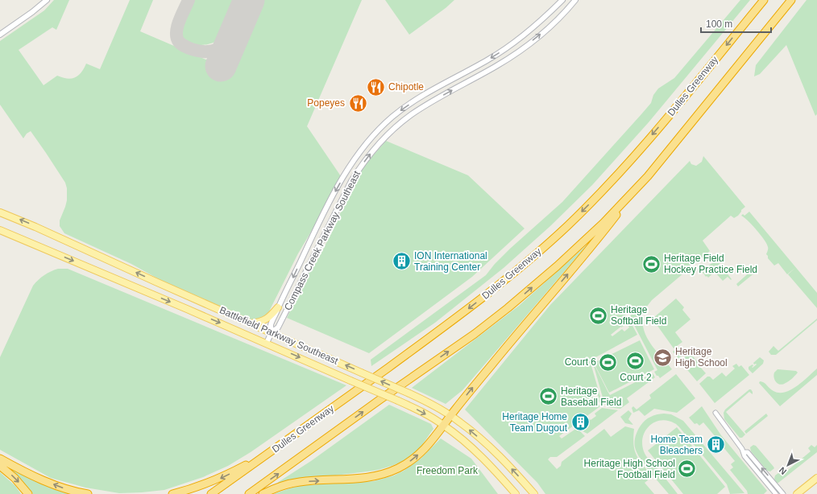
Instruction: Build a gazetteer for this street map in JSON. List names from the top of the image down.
{
  "streets": {
    "highway": ["Dulles Greenway"],
    "main road": ["Battlefield Parkway Southeast"],
    "street": ["Compass Creek Parkway Southeast"]
  },
  "crossings": [
    ["Compass Creek Parkway Southeast", "Battlefield Parkway Southeast"]
  ],
  "parks": ["Freedom Park"],
  "places": {
    "restaurant": ["Chipotle", "Popeyes"],
    "building": ["ION International Training Center", "Heritage Home Team Dugout", "Home Team Bleachers"],
    "sports": [
      "Heritage Field Hockey Practice Field",
      "Heritage Softball Field",
      "Court 2",
      "Court 6",
      "Heritage Baseball Field",
      "Heritage High School Football Field"
    ],
    "school or university": ["Heritage High School"]
  },
  "scale_bar": "100 m",
  "north": "bottom left"
}
